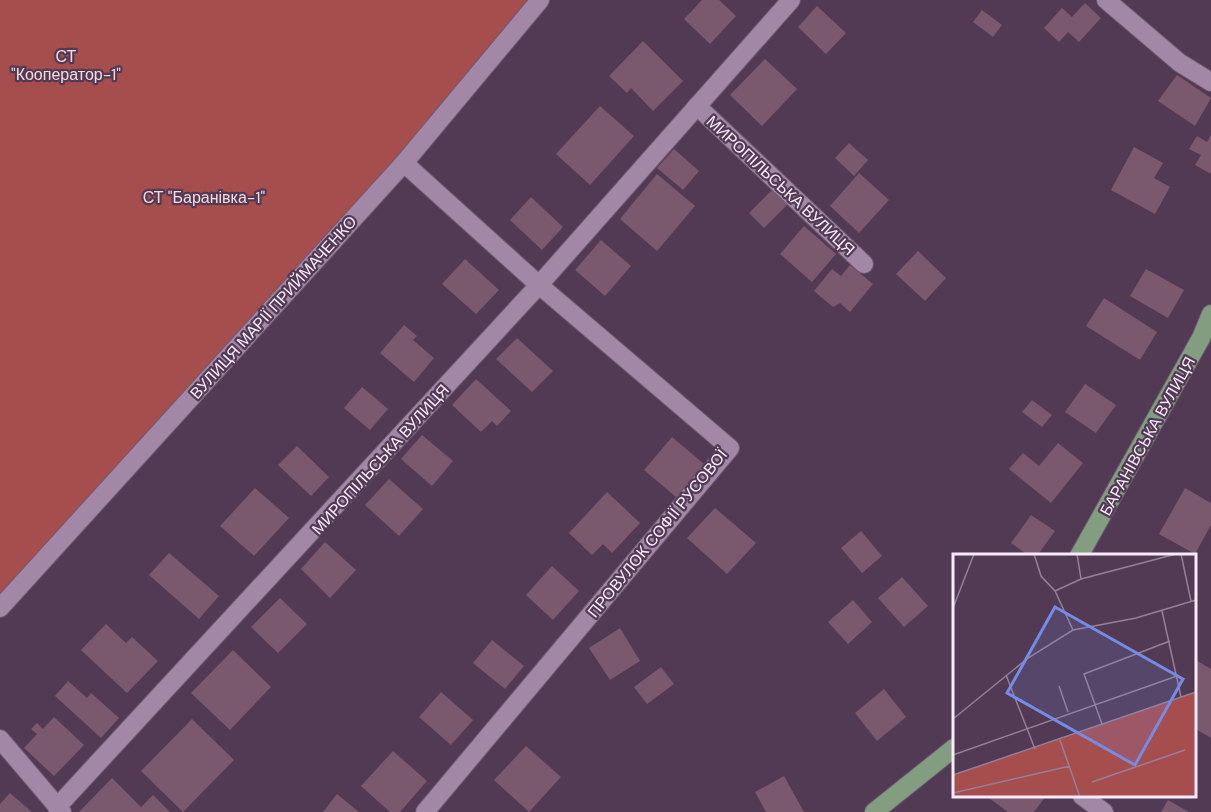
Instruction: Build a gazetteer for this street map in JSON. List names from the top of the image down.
{
  "streets": {
    "main road": ["БАРАНІВСЬКА ВУЛИЦЯ"],
    "street": ["МИРОПІЛЬСЬКА ВУЛИЦЯ", "ВУЛИЦЯ МАРІЇ ПРИЙМАЧЕНКО", "ПРОВУЛОК СОФІЇ РУСОВОЇ"]
  },
  "crossings": [
    ["МИРОПІЛЬСЬКА ВУЛИЦЯ", "ПРОВУЛОК СОФІЇ РУСОВОЇ"],
    ["ВУЛИЦЯ МАРІЇ ПРИЙМАЧЕНКО", "ПРОВУЛОК СОФІЇ РУСОВОЇ"]
  ],
  "parks": ["СТ \"Кооператор-1\"", "СТ \"Баранівка-1\""]
}
